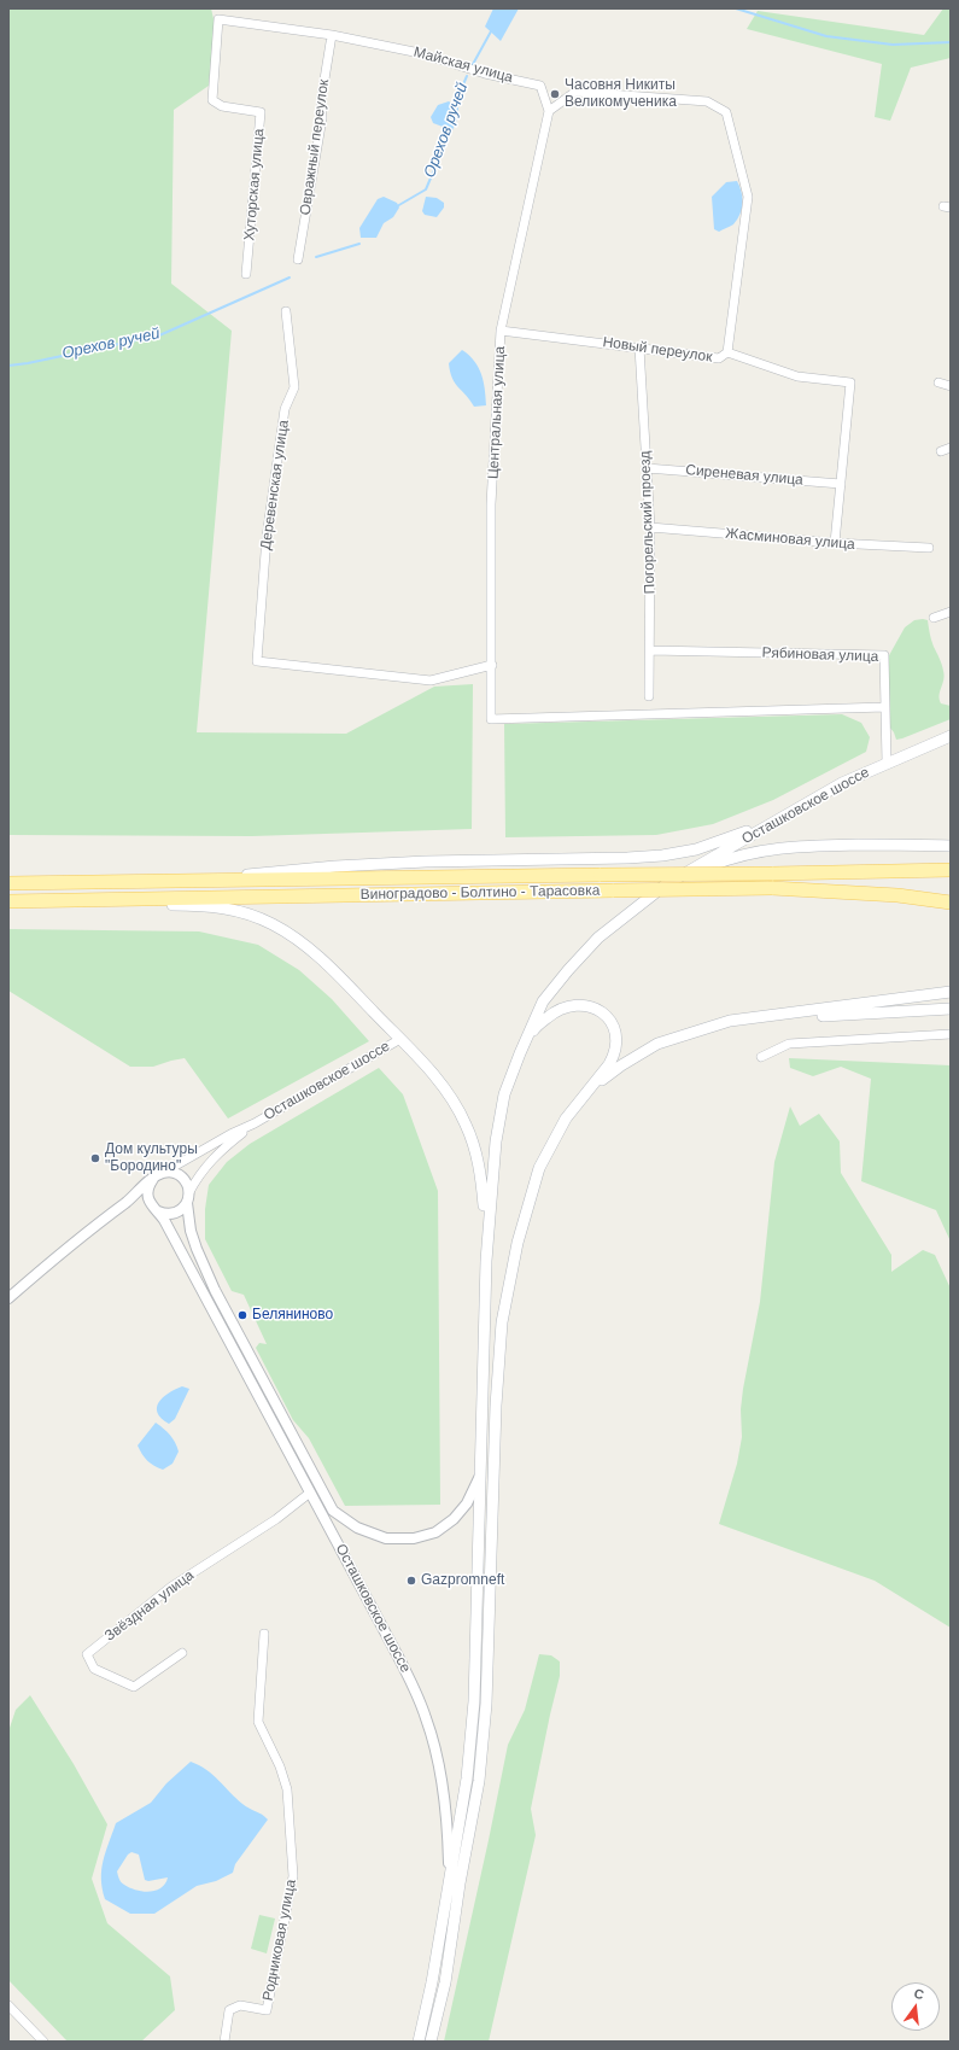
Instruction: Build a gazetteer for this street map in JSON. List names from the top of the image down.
{
  "streets": {
    "main road": ["Осташковское шоссе", "Виноградово - Болтино - Тарасовка"],
    "street": [
      "Майская улица",
      "Овражный переулок",
      "Хуторская улица",
      "Новый переулок",
      "Центральная улица",
      "Сиреневая улица",
      "Деревенская улица",
      "Погорельский проезд",
      "Жасминовая улица",
      "Рябиновая улица",
      "Звёздная улица",
      "Родниковая улица"
    ]
  },
  "crossings": [
    ["Майская улица", "Овражный переулок"],
    ["Майская улица", "Хуторская улица"],
    ["Майская улица", "Центральная улица"],
    ["Новый переулок", "Центральная улица"],
    ["Новый переулок", "Сиреневая улица"],
    ["Новый переулок", "Погорельский проезд"],
    ["Новый переулок", "Жасминовая улица"],
    ["Центральная улица", "Деревенская улица"],
    ["Центральная улица", "Рябиновая улица"],
    ["Сиреневая улица", "Погорельский проезд"],
    ["Погорельский проезд", "Жасминовая улица"],
    ["Погорельский проезд", "Рябиновая улица"],
    ["Рябиновая улица", "Осташковское шоссе"],
    ["Осташковское шоссе", "Звёздная улица"]
  ],
  "water": ["Орехов ручей"],
  "places": [
    "Часовня Никиты Великомученика",
    "Дом культуры \"Бородино\"",
    "Беляниново",
    "Gazpromneft"
  ],
  "north": "top"
}
